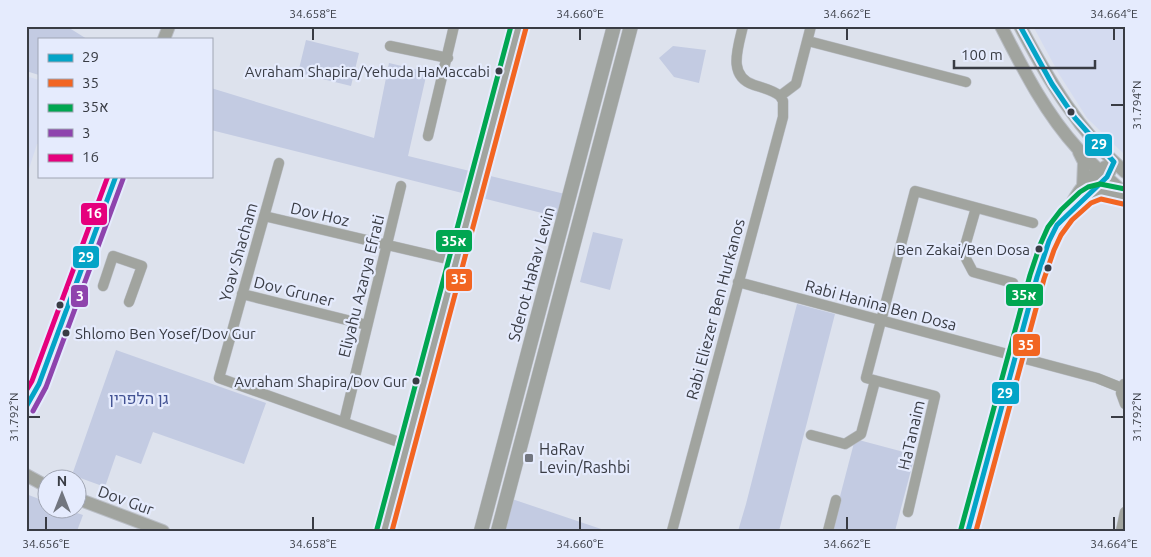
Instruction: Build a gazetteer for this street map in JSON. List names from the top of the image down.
{
  "streets": {
    "main road": ["Sderot HaRav Levin"],
    "street": [
      "Dov Hoz",
      "Yoav Shacham",
      "Eliyahu Azarya Efrati",
      "Dov Gruner",
      "Rabi Hanina Ben Dosa",
      "Rabi Eliezer Ben Hurkanos",
      "HaTanaim",
      "Dov Gur"
    ]
  },
  "crossings": [
    ["Dov Hoz", "Yoav Shacham"],
    ["Dov Hoz", "Eliyahu Azarya Efrati"],
    ["Yoav Shacham", "Eliyahu Azarya Efrati"],
    ["Yoav Shacham", "Dov Gruner"],
    ["Eliyahu Azarya Efrati", "Dov Gruner"],
    ["Rabi Hanina Ben Dosa", "Rabi Eliezer Ben Hurkanos"]
  ],
  "parks": ["גן הלפרין"],
  "places": {
    "other": [
      "Avraham Shapira/Yehuda HaMaccabi",
      "Ben Zakai/Ben Dosa",
      "Shlomo Ben Yosef/Dov Gur",
      "Avraham Shapira/Dov Gur"
    ],
    "transit": ["HaRav Levin/Rashbi"]
  },
  "lines": [
    "transit line 29",
    "transit line 35א",
    "transit line 35",
    "transit line 16",
    "transit line 3"
  ],
  "legend": [
    "29",
    "35",
    "35א",
    "3",
    "16"
  ],
  "scale_bar": "100 m",
  "north": "top",
  "coordinates": [
    "34.658°E",
    "34.660°E",
    "34.662°E",
    "34.664°E",
    "31.794°N",
    "31.792°N",
    "34.656°E"
  ]
}
